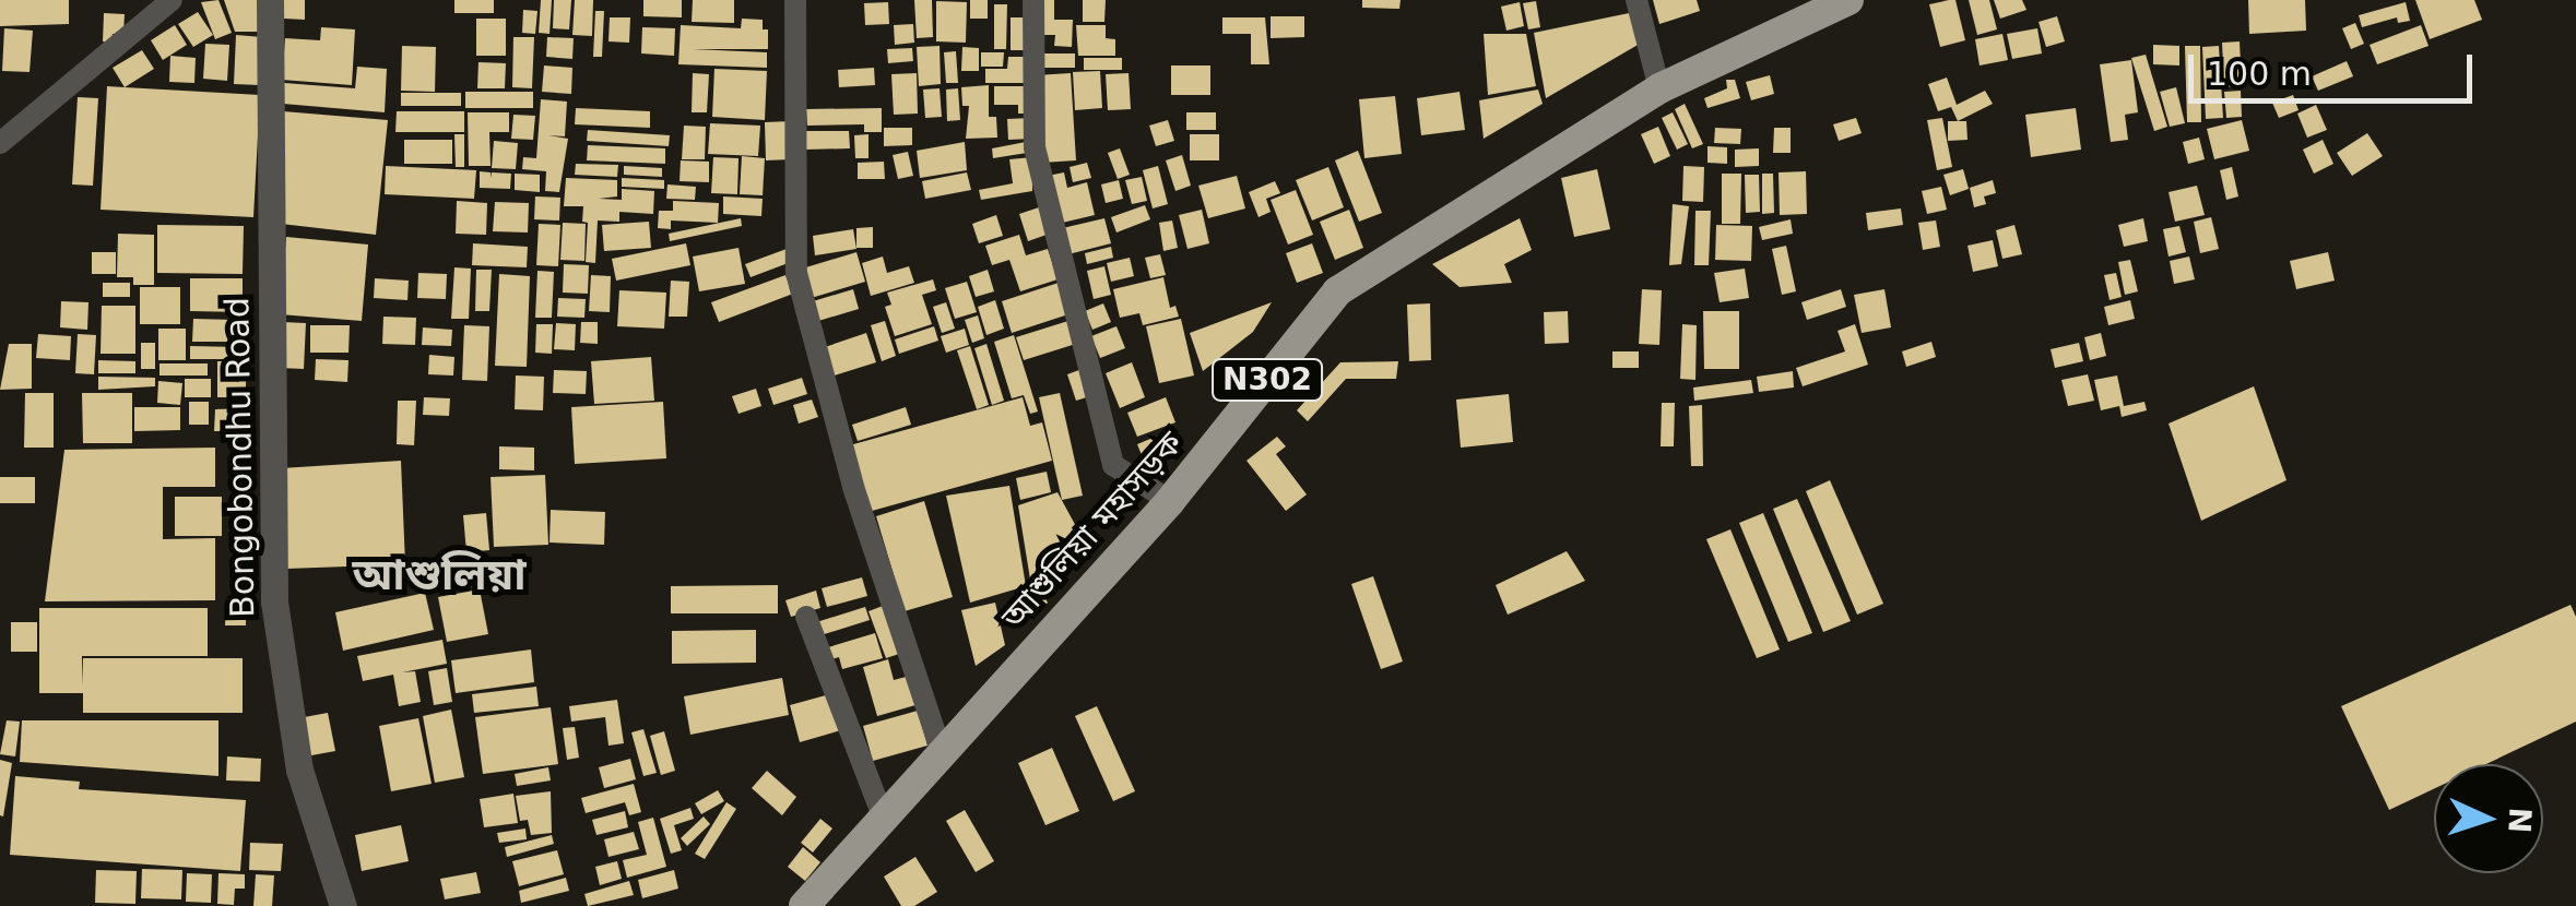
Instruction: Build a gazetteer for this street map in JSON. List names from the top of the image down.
{
  "streets": {
    "highway": ["N302", "আশুলিয়া মহাসড়ক"],
    "street": ["Bongobondhu Road"]
  },
  "districts": ["আশুলিয়া"],
  "scale_bar": "100 m",
  "north": "right"
}
